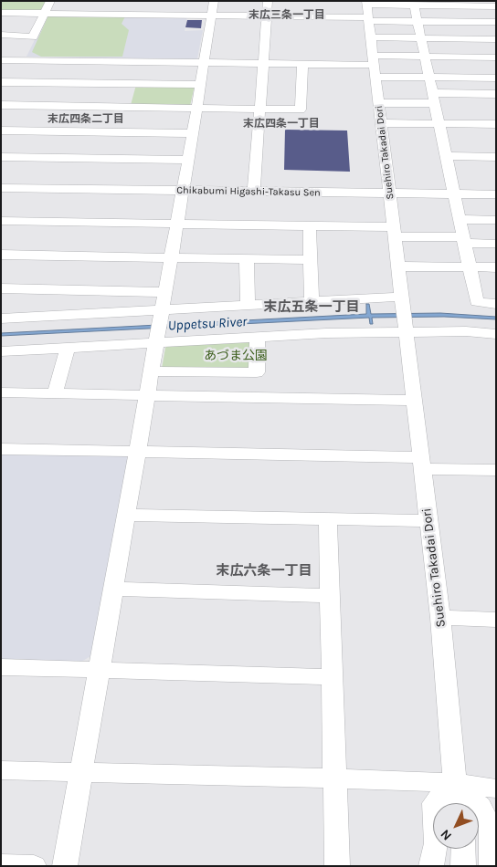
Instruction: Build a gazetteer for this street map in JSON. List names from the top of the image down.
{
  "streets": {
    "street": ["Suehiro Takadai Dori", "Chikabumi Higashi-Takasu Sen"]
  },
  "crossings": [
    ["Suehiro Takadai Dori", "Chikabumi Higashi-Takasu Sen"]
  ],
  "districts": [
    "末広三条一丁目",
    "末広四条二丁目",
    "末広四条一丁目",
    "末広五条一丁目",
    "末広六条一丁目"
  ],
  "water": ["Uppetsu River"],
  "parks": ["あづま公園"],
  "north": "bottom left"
}
